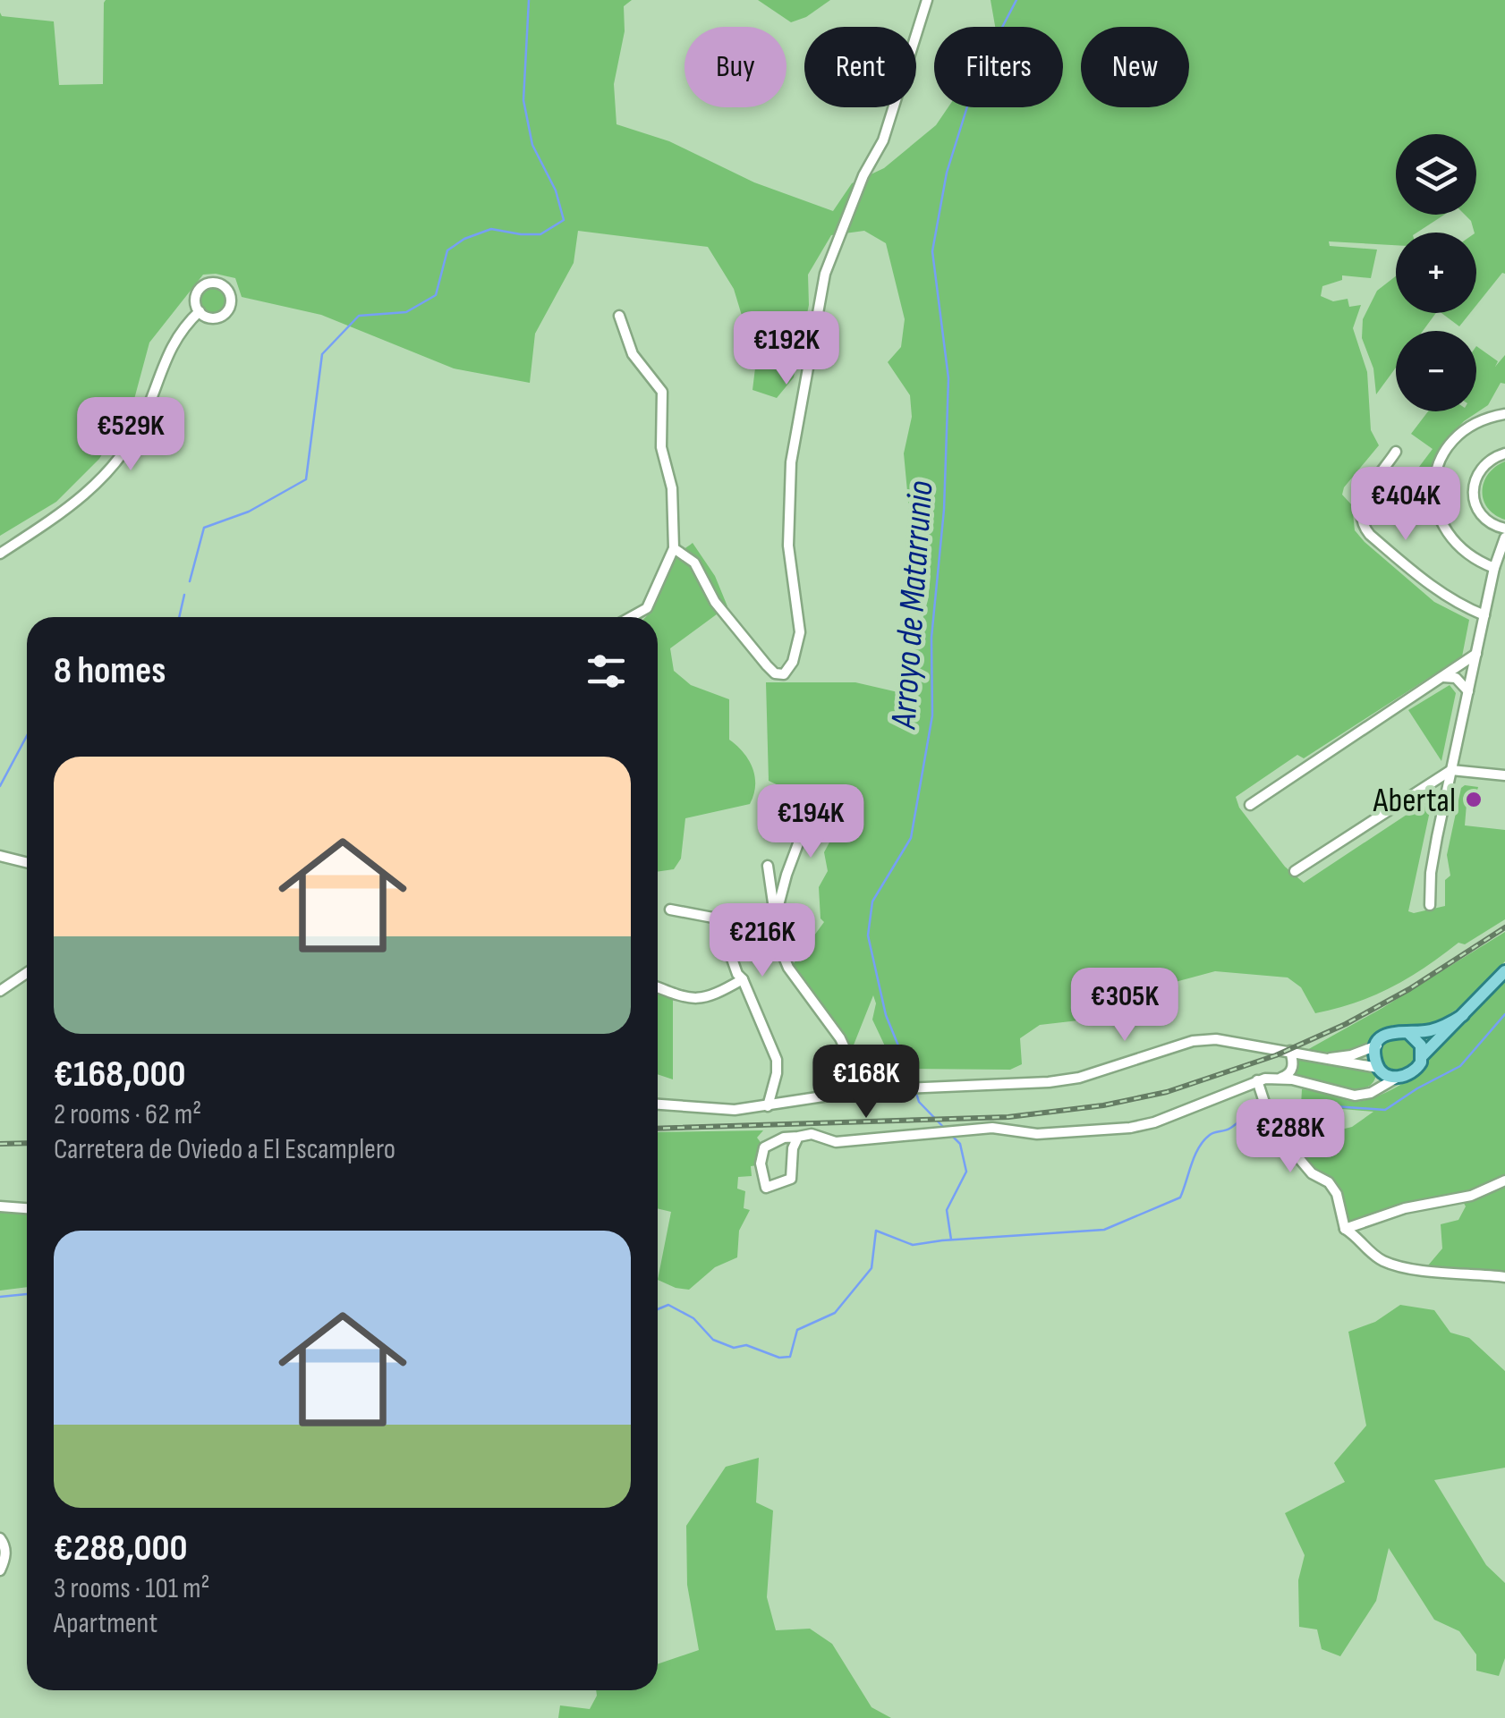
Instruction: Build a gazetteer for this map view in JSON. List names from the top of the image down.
{
  "water": ["Arroyo de Matarrunio"],
  "places": ["Abertal"],
  "page": {
    "chip": [
      "Buy",
      "Rent",
      "Filters",
      "New"
    ],
    "map_buttons": ["+", "−"],
    "price": [
      "€192K",
      "€529K",
      "€404K",
      "€194K",
      "€216K",
      "€305K",
      "€168K",
      "€288K"
    ],
    "heading": "8 homes",
    "list": [
      {
        "name": "€168,000",
        "note": "2 rooms · 62 m² · Carretera de Oviedo a El Escamplero"
      },
      {
        "name": "€288,000",
        "note": "3 rooms · 101 m² · Apartment"
      }
    ]
  }
}
